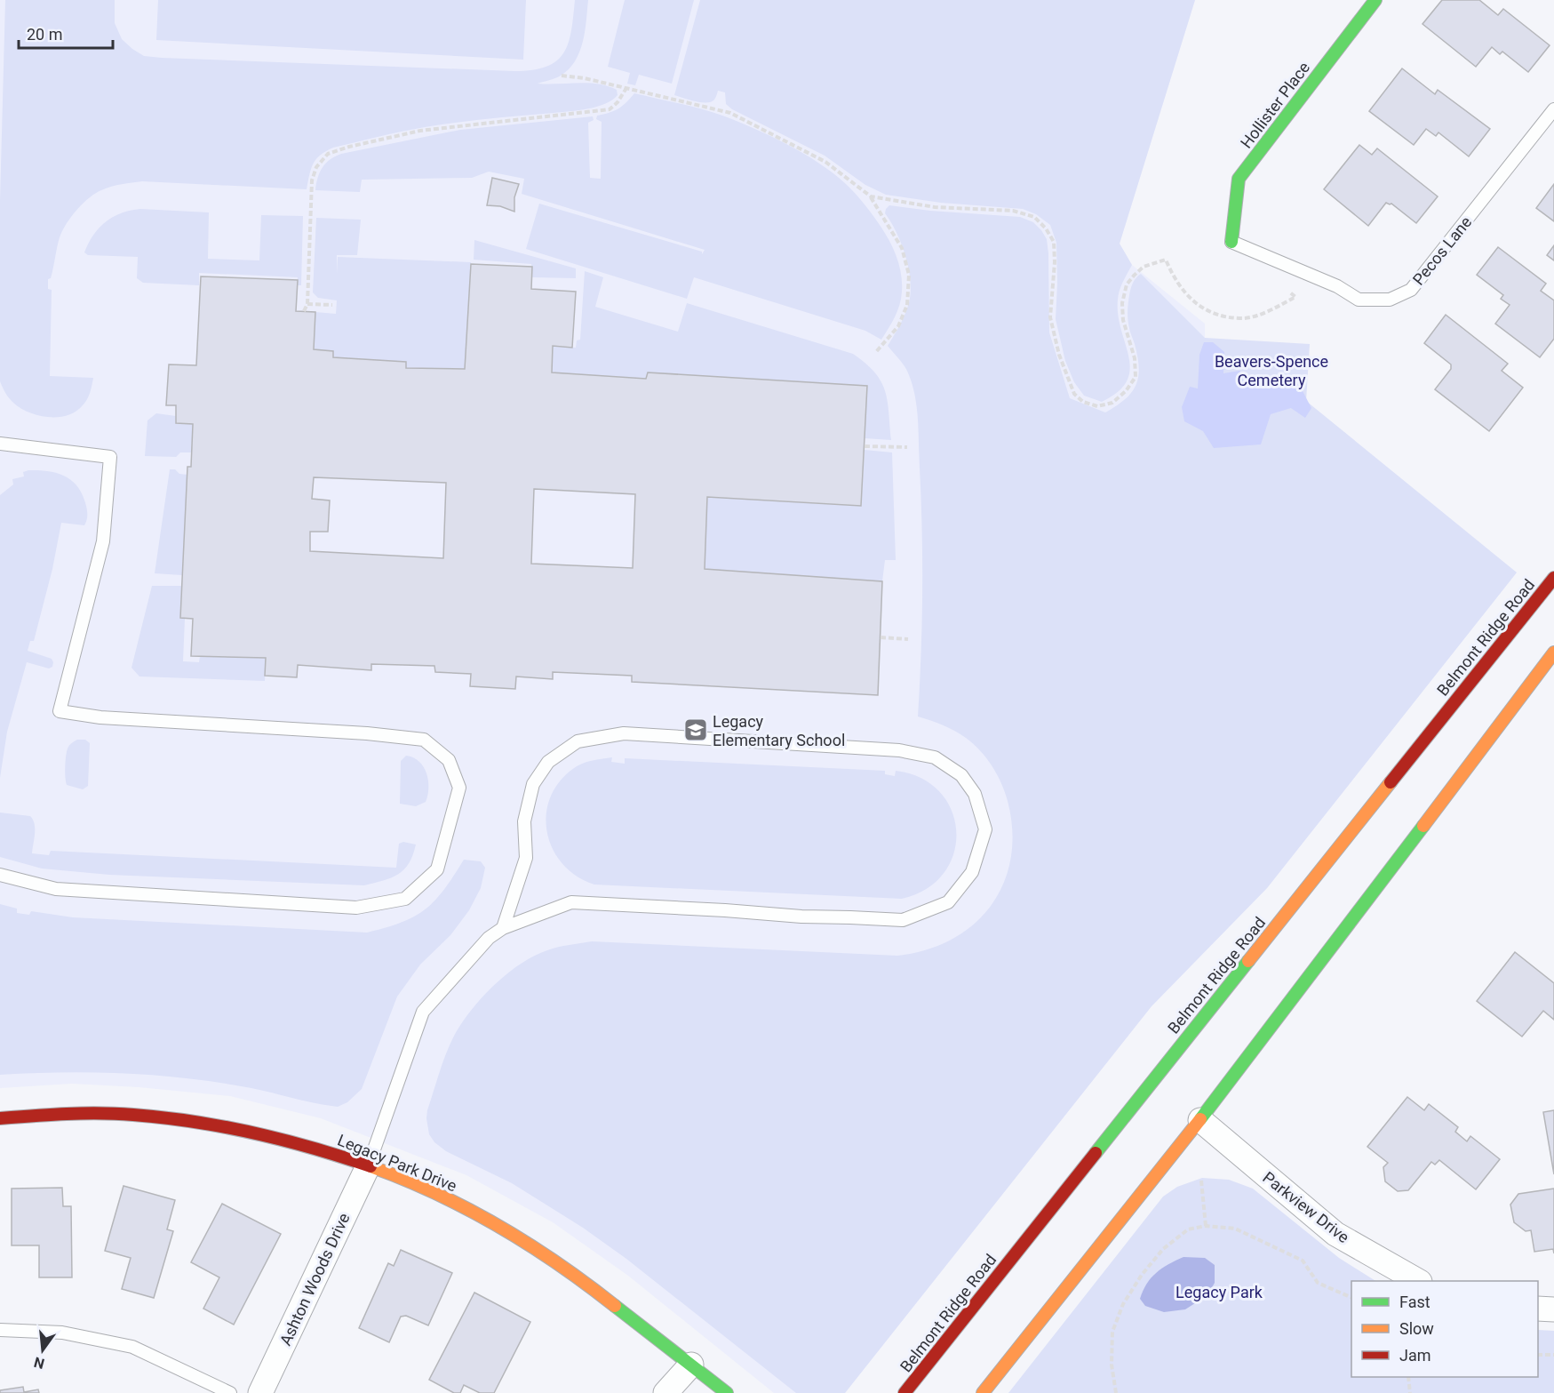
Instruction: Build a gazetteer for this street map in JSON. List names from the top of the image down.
{
  "streets": {
    "main road": ["Hollister Place", "Belmont Ridge Road", "Legacy Park Drive"],
    "street": ["Parkview Drive", "Ashton Woods Drive"],
    "lane": ["Pecos Lane"]
  },
  "crossings": [
    ["Hollister Place", "Pecos Lane"],
    ["Legacy Park Drive", "Ashton Woods Drive"]
  ],
  "parks": ["Beavers-Spence Cemetery", "Legacy Park"],
  "places": {
    "school or university": ["Legacy Elementary School"]
  },
  "legend": ["Fast", "Slow", "Jam"],
  "scale_bar": "20 m",
  "north": "bottom"
}
